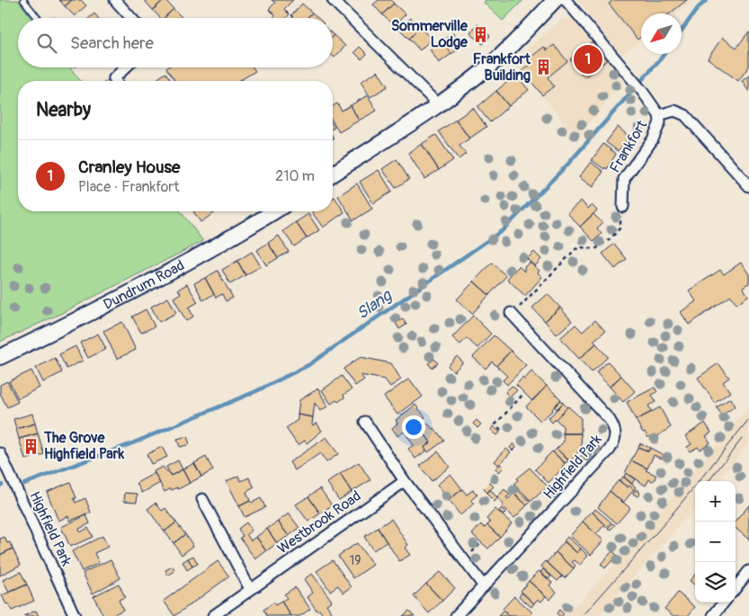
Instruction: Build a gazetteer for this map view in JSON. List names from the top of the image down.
{
  "streets": {
    "main road": ["Dundrum Road"],
    "street": ["Frankfort", "Highfield Park", "Westbrook Road"]
  },
  "water": ["Slang"],
  "places": {
    "building": ["Sommerville Lodge", "Frankfort Building", "The Grove Highfield Park"]
  },
  "house_numbers": ["19"],
  "north": "bottom left",
  "page": {
    "search": "Search here",
    "pins": "1",
    "heading": "Nearby",
    "list": [
      {
        "mark": "1",
        "name": "Cranley House",
        "note": "Place · Frankfort",
        "value": "210 m"
      }
    ],
    "map_buttons": ["+", "−"]
  }
}
